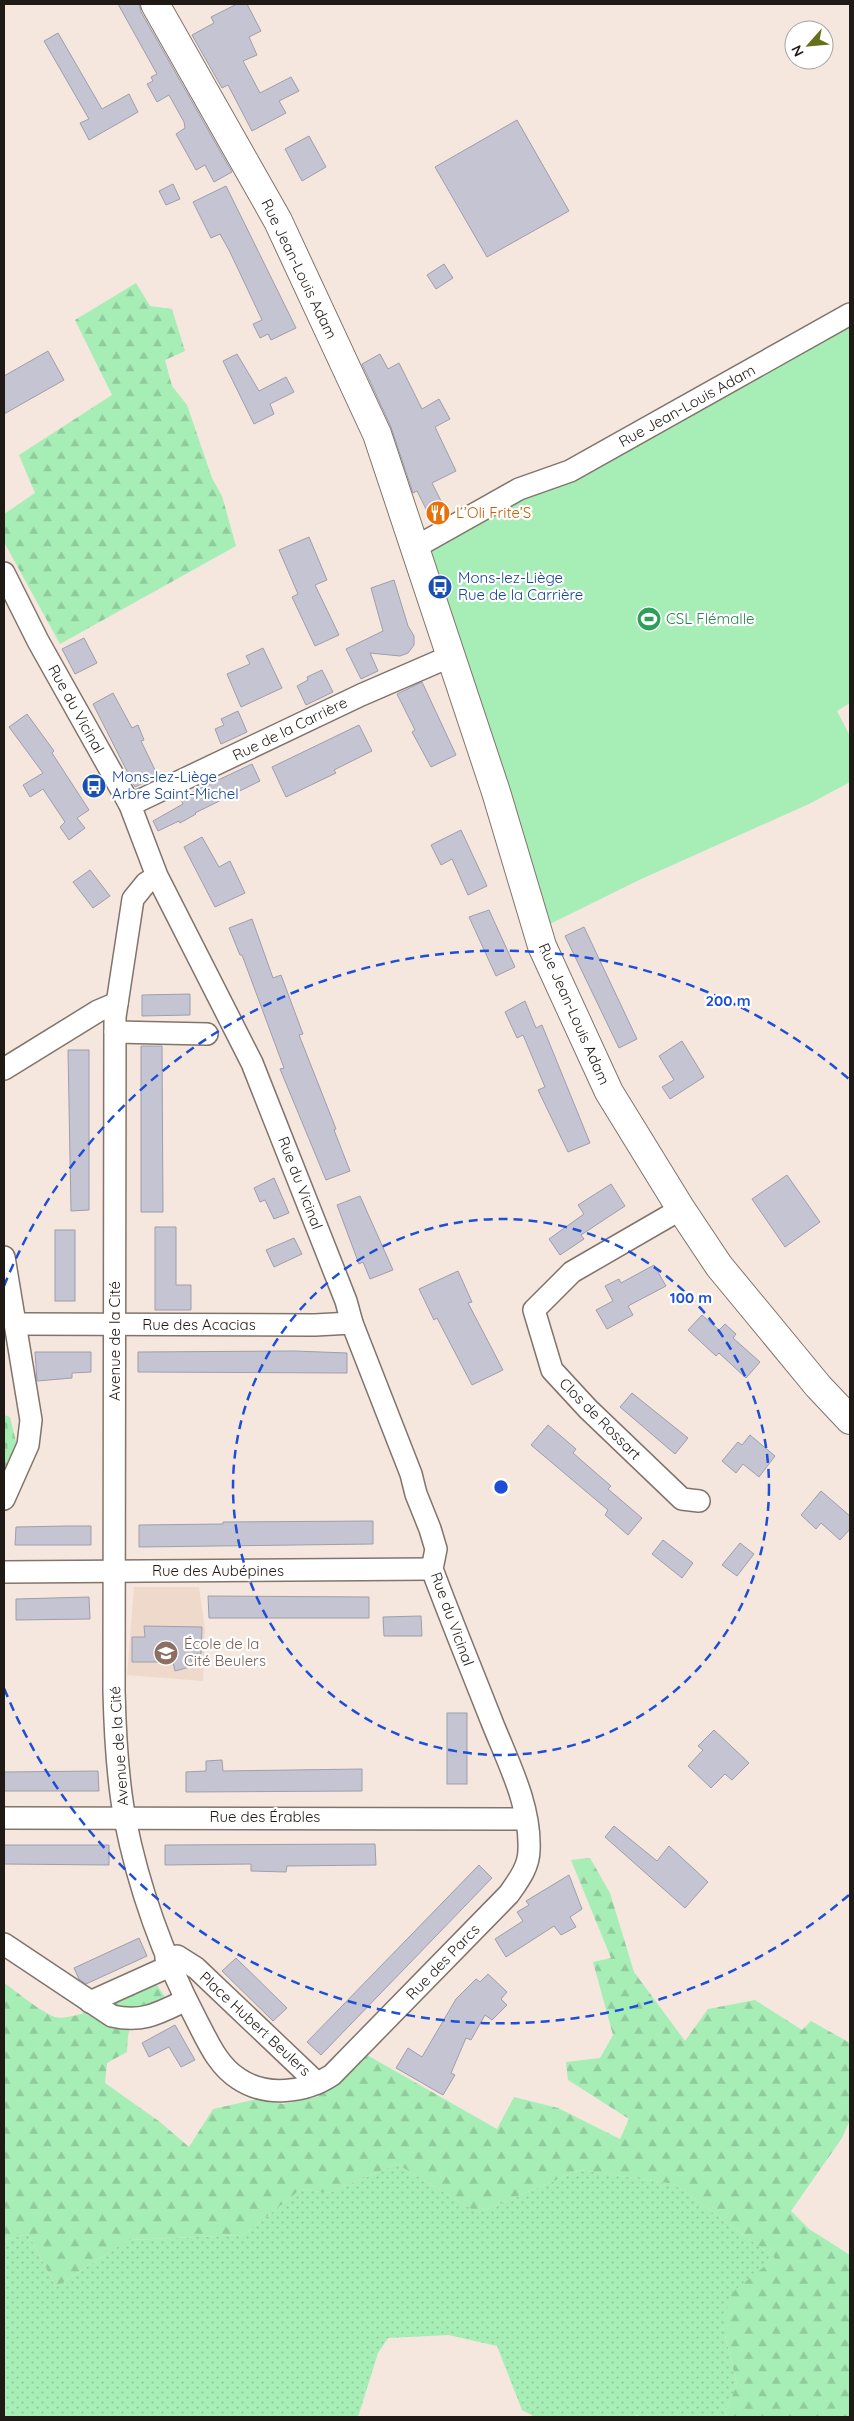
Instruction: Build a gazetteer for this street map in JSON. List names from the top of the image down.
{
  "streets": {
    "street": [
      "Rue Jean-Louis Adam",
      "Rue du Vicinal",
      "Rue de la Carrière",
      "Rue des Acacias",
      "Avenue de la Cité",
      "Clos de Rossart",
      "Rue des Aubépines",
      "Rue des Érables",
      "Rue des Parcs",
      "Place Hubert Beulers"
    ]
  },
  "crossings": [
    ["Rue Jean-Louis Adam", "Rue de la Carrière"],
    ["Rue Jean-Louis Adam", "Clos de Rossart"],
    ["Rue du Vicinal", "Rue de la Carrière"],
    ["Rue du Vicinal", "Rue des Acacias"],
    ["Rue du Vicinal", "Avenue de la Cité"],
    ["Rue du Vicinal", "Rue des Aubépines"],
    ["Rue du Vicinal", "Rue des Érables"],
    ["Rue du Vicinal", "Rue des Parcs"],
    ["Rue des Acacias", "Avenue de la Cité"],
    ["Avenue de la Cité", "Rue des Aubépines"],
    ["Avenue de la Cité", "Rue des Érables"],
    ["Avenue de la Cité", "Place Hubert Beulers"],
    ["Rue des Érables", "Rue des Parcs"],
    ["Rue des Érables", "Place Hubert Beulers"],
    ["Rue des Parcs", "Place Hubert Beulers"]
  ],
  "places": {
    "restaurant": ["L’Oli Frite’S"],
    "bus stop": ["Mons-lez-Liège Rue de la Carrière", "Mons-lez-Liège Arbre Saint-Michel"],
    "sports": ["CSL Flémalle"],
    "school or university": ["École de la Cité Beulers"]
  },
  "north": "bottom left",
  "rings": ["200 m", "100 m"]
}
